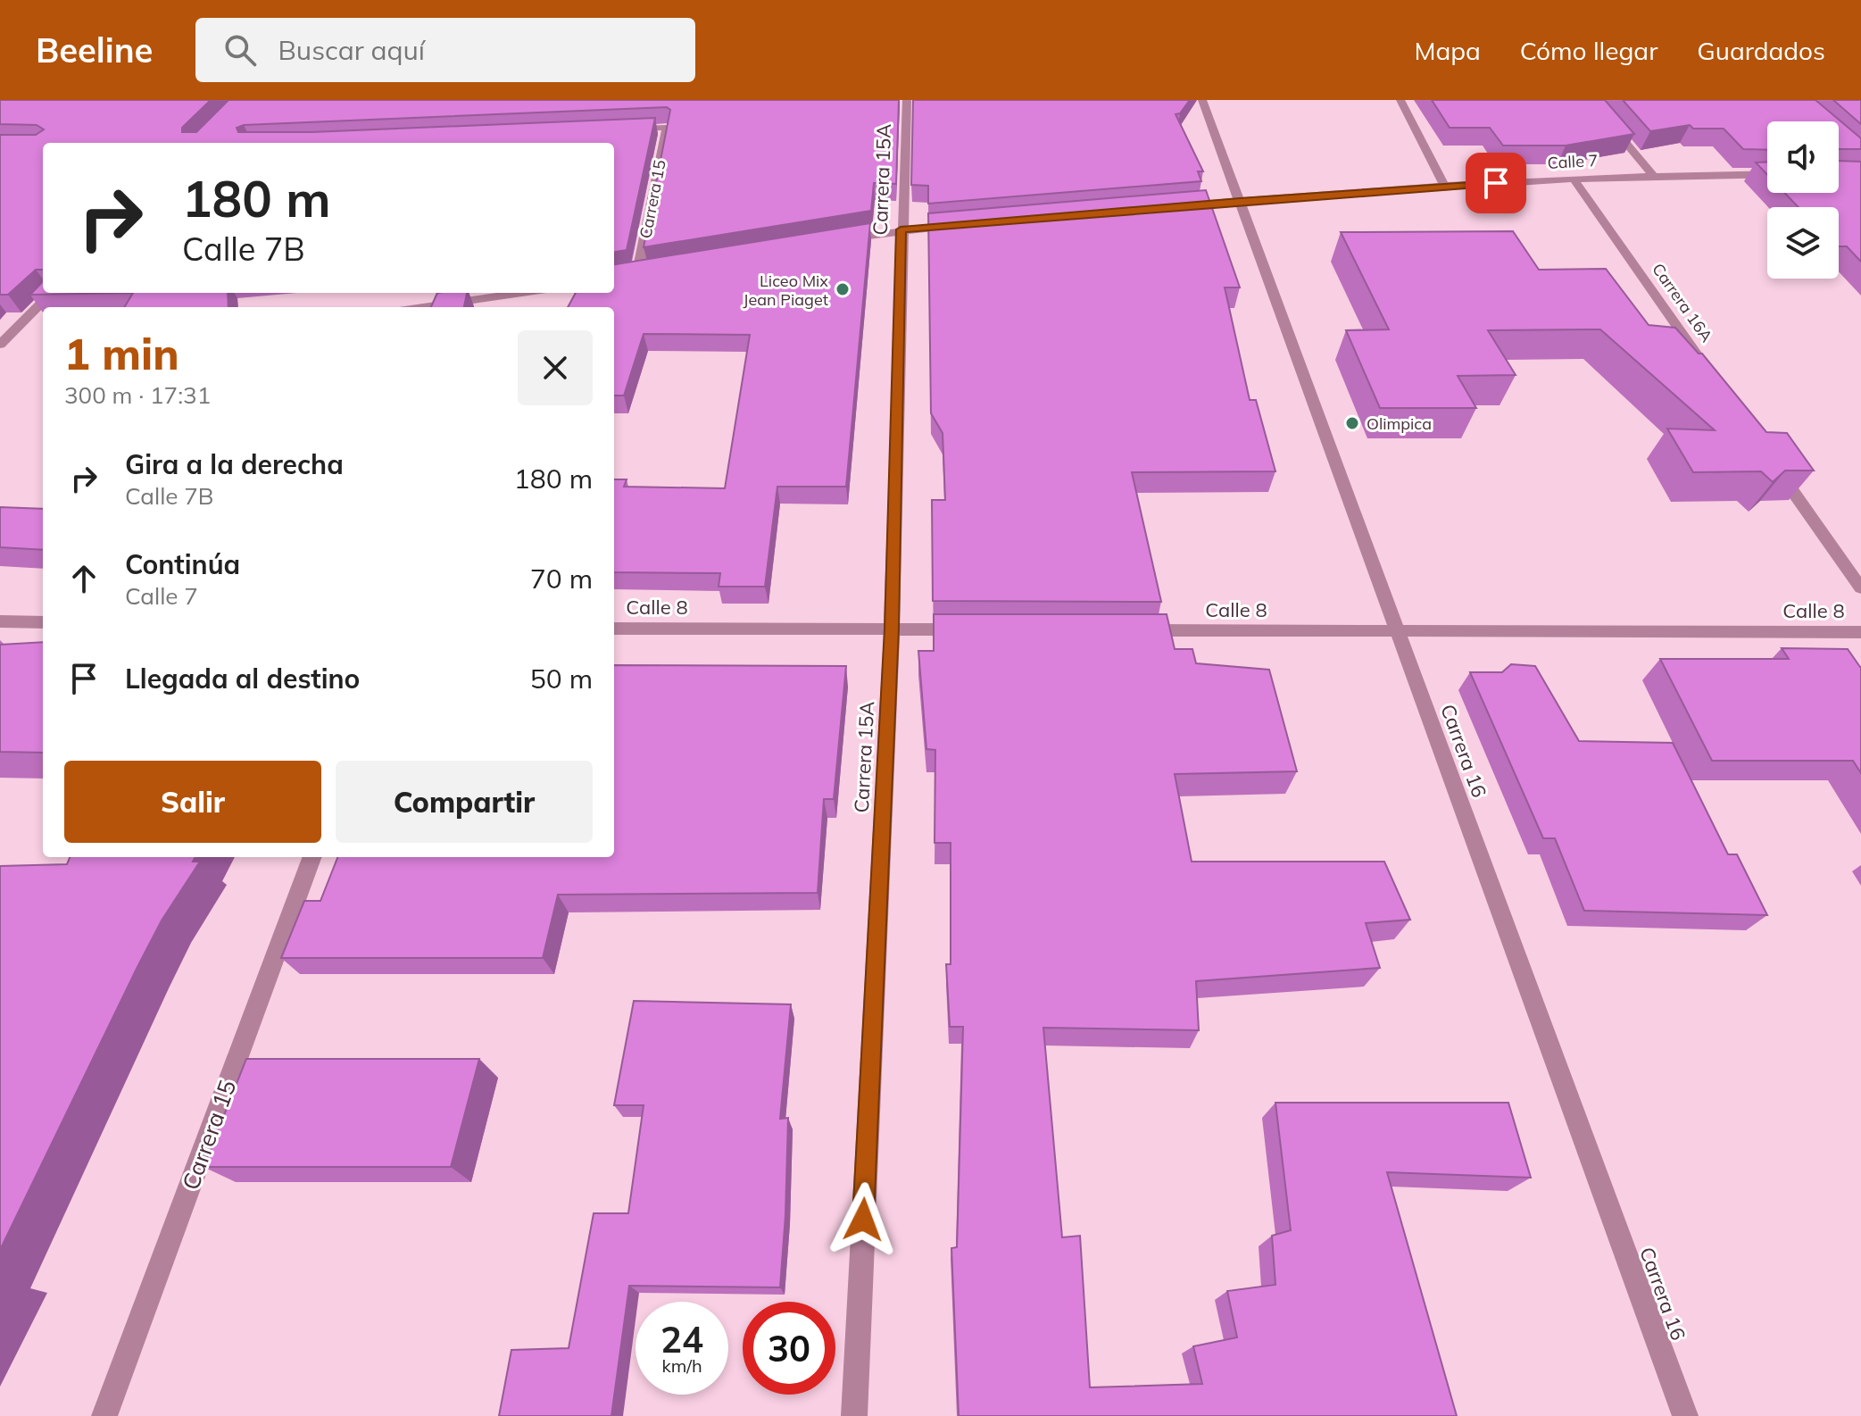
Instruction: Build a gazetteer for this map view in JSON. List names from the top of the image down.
{
  "streets": {
    "street": [
      "Calle 7",
      "Carrera 15A",
      "Carrera 15",
      "Carrera 16A",
      "Calle 8",
      "Carrera 16"
    ]
  },
  "crossings": [
    ["Calle 7", "Carrera 16A"],
    ["Calle 7", "Carrera 16"],
    ["Carrera 15A", "Calle 8"],
    ["Calle 8", "Carrera 16"]
  ],
  "places": ["Liceo Mix Jean Piaget", "Olimpica"],
  "page": {
    "header": "Beeline",
    "search": "Buscar aquí",
    "nav": ["Mapa", "Cómo llegar", "Guardados"],
    "turn": ["180 m", "Calle 7B"],
    "heading": ["1 min", "300 m · 17:31"],
    "list": [
      {
        "name": "Gira a la derecha",
        "note": "Calle 7B",
        "value": "180 m"
      },
      {
        "name": "Continúa",
        "note": "Calle 7",
        "value": "70 m"
      },
      {
        "name": "Llegada al destino",
        "value": "50 m"
      }
    ],
    "buttons": ["Salir", "Compartir"],
    "speed": "24 km/h",
    "limit": "30"
  }
}
